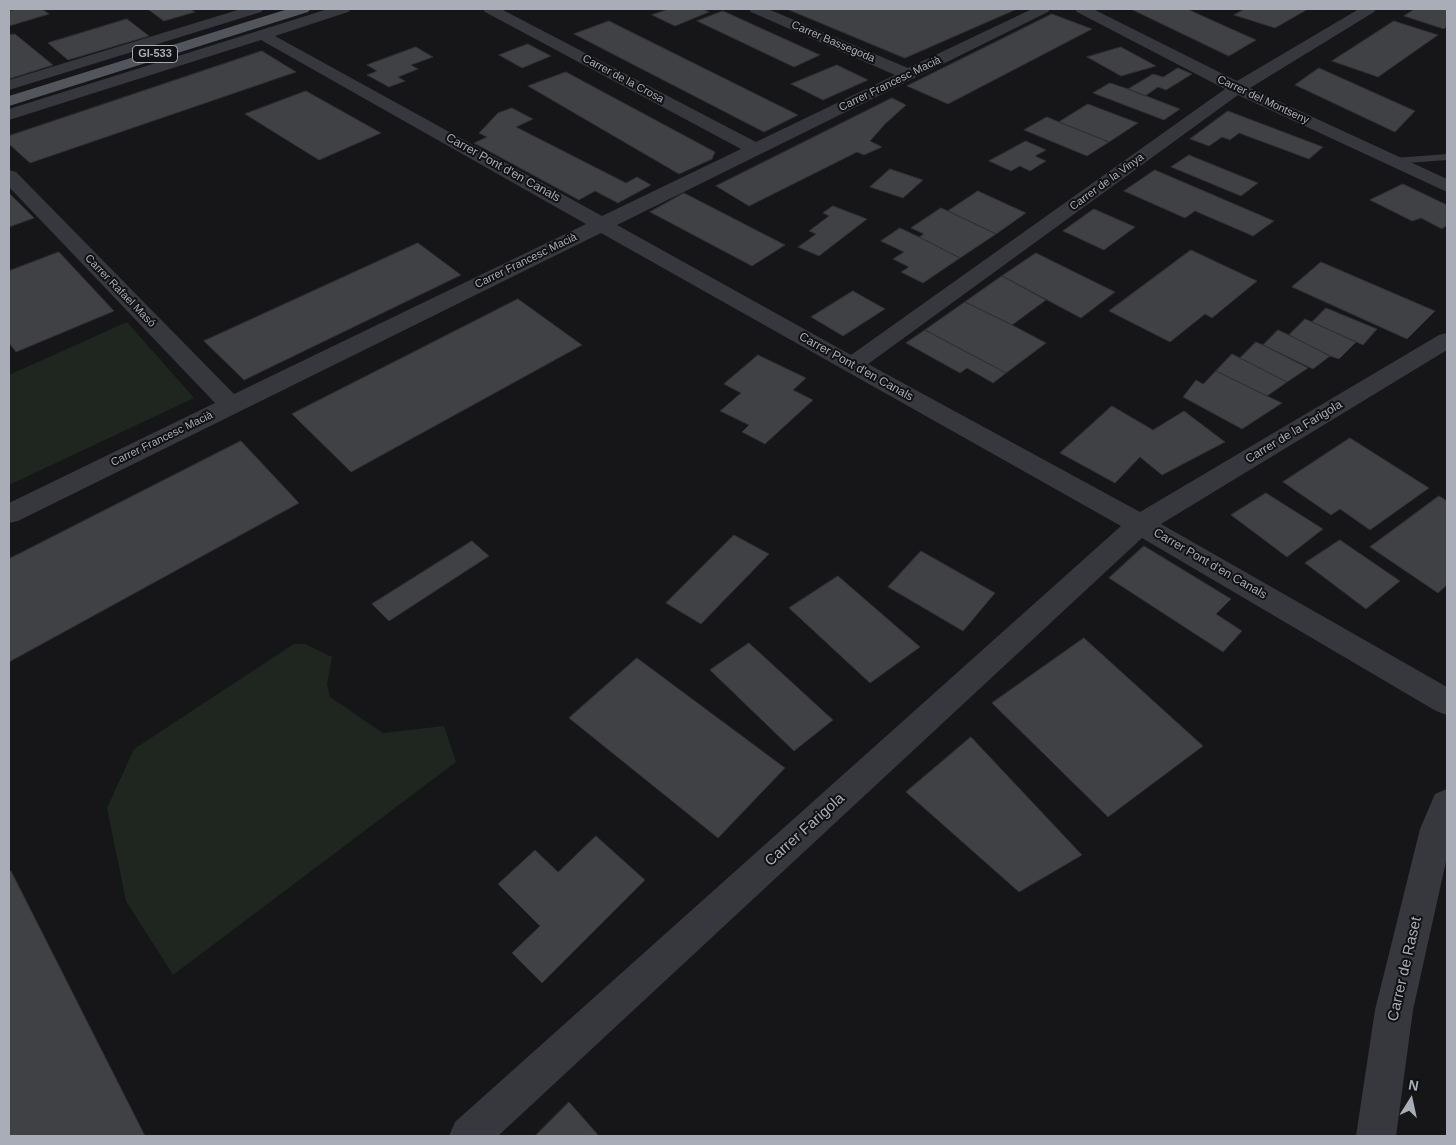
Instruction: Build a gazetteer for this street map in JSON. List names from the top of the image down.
{
  "streets": {
    "main road": ["GI-533"],
    "street": [
      "Carrer Bassegoda",
      "Carrer de la Crosa",
      "Carrer Francesc Macià",
      "Carrer del Montseny",
      "Carrer Pont d'en Canals",
      "Carrer de la Vinya",
      "Carrer Rafael Masó",
      "Carrer de la Farigola",
      "Carrer Farigola",
      "Carrer de Raset"
    ]
  },
  "crossings": [
    ["Carrer Bassegoda", "Carrer Francesc Macià"],
    ["Carrer de la Crosa", "Carrer Francesc Macià"],
    ["Carrer Francesc Macià", "Carrer Pont d'en Canals"],
    ["Carrer Francesc Macià", "Carrer Rafael Masó"],
    ["Carrer del Montseny", "Carrer de la Vinya"],
    ["Carrer Pont d'en Canals", "Carrer de la Vinya"],
    ["Carrer Pont d'en Canals", "Carrer de la Farigola"],
    ["Carrer Pont d'en Canals", "Carrer Farigola"],
    ["Carrer de la Farigola", "Carrer Farigola"]
  ],
  "north": "top"
}
